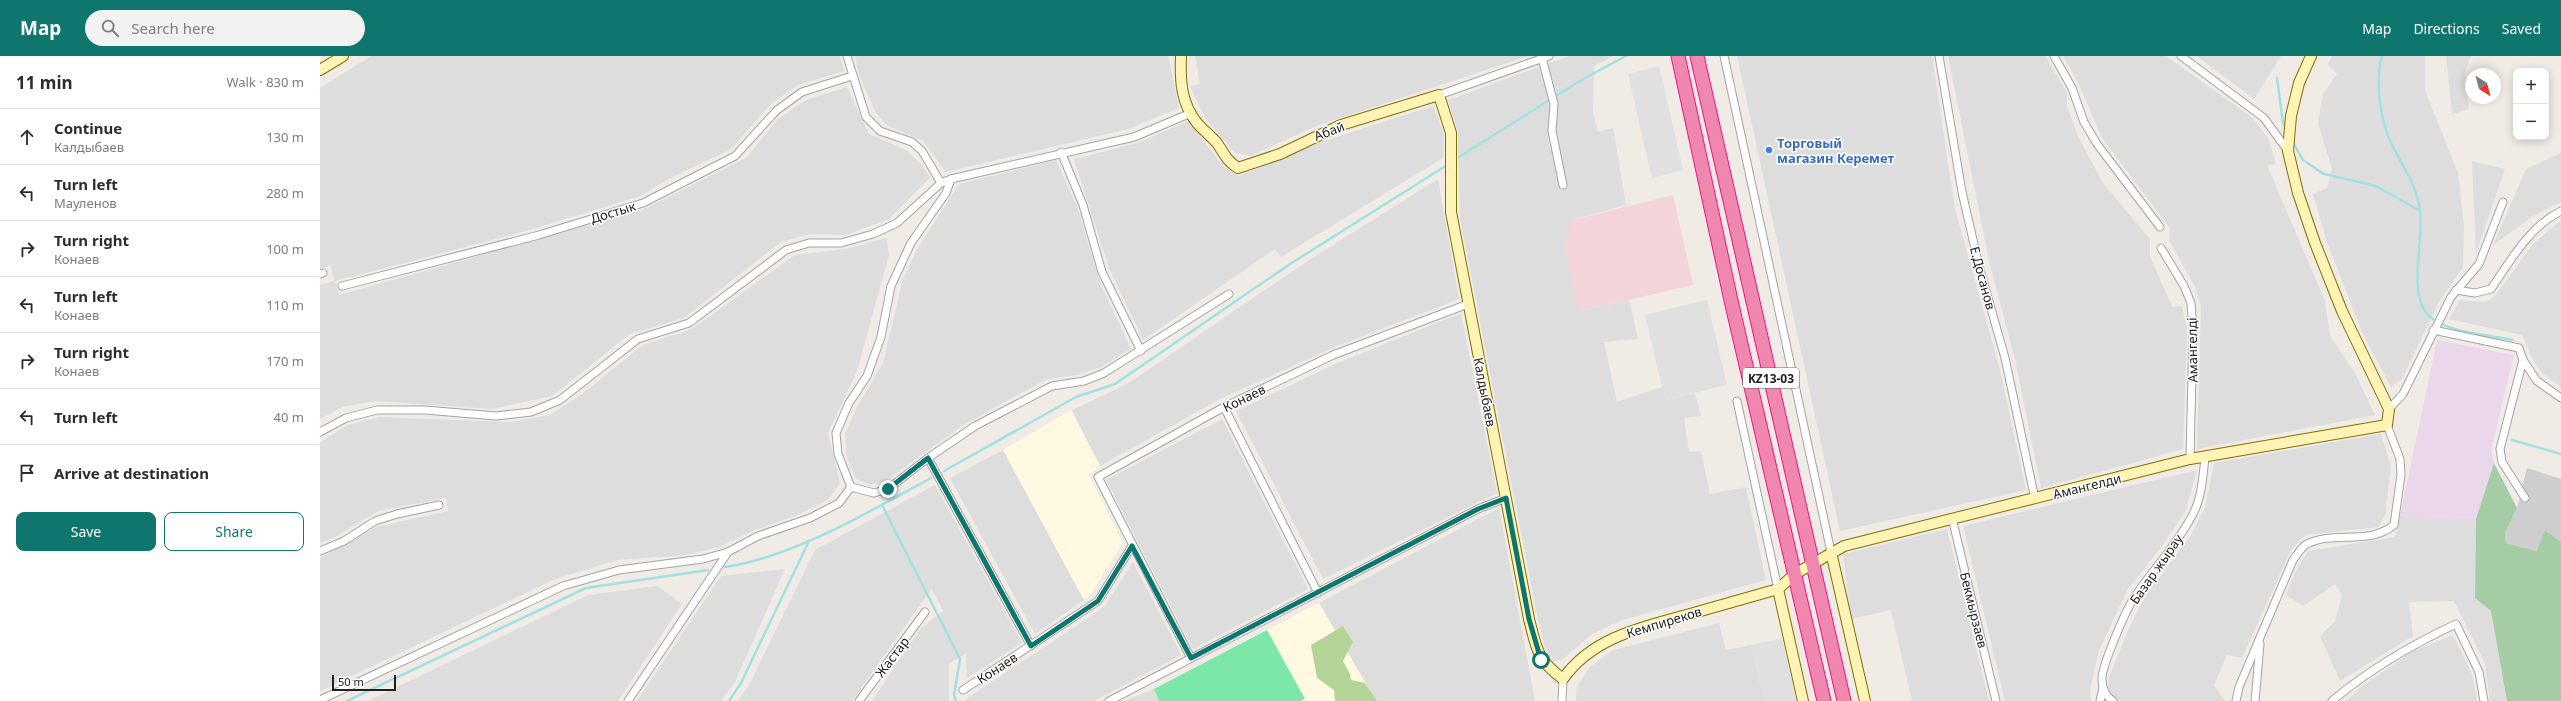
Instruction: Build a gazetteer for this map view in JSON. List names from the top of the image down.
{
  "streets": {
    "highway": ["KZ13-03"],
    "main road": [
      "Абай",
      "Калдыбаев",
      "Амангелди",
      "Кемпиреков"
    ],
    "street": [
      "Достык",
      "Е.Досанов",
      "Амангелді",
      "Конаев",
      "Базар жырау",
      "Бекмырзаев",
      "Жастар"
    ]
  },
  "crossings": [
    ["Абай", "Калдыбаев"],
    ["Е.Досанов", "Амангелди"],
    ["Амангелді", "Амангелди"],
    ["KZ13-03", "Амангелди"],
    ["KZ13-03", "Кемпиреков"],
    ["Калдыбаев", "Конаев"],
    ["Калдыбаев", "Кемпиреков"],
    ["Амангелди", "Базар жырау"],
    ["Амангелди", "Бекмырзаев"],
    ["Амангелди", "Кемпиреков"]
  ],
  "places": ["Торговый магазин Керемет"],
  "scale_bar": "50 m",
  "north": "bottom right",
  "page": {
    "header": "Map",
    "search": "Search here",
    "nav": ["Map", "Directions", "Saved"],
    "heading": ["11 min", "Walk · 830 m"],
    "map_buttons": ["+", "−"],
    "list": [
      ["Continue", "Калдыбаев", "130 m"],
      ["Turn left", "Мауленов", "280 m"],
      ["Turn right", "Конаев", "100 m"],
      ["Turn left", "Конаев", "110 m"],
      ["Turn right", "Конаев", "170 m"],
      ["Turn left", "40 m"],
      "Arrive at destination"
    ],
    "buttons": ["Save", "Share"],
    "scale": "50 m"
  }
}
